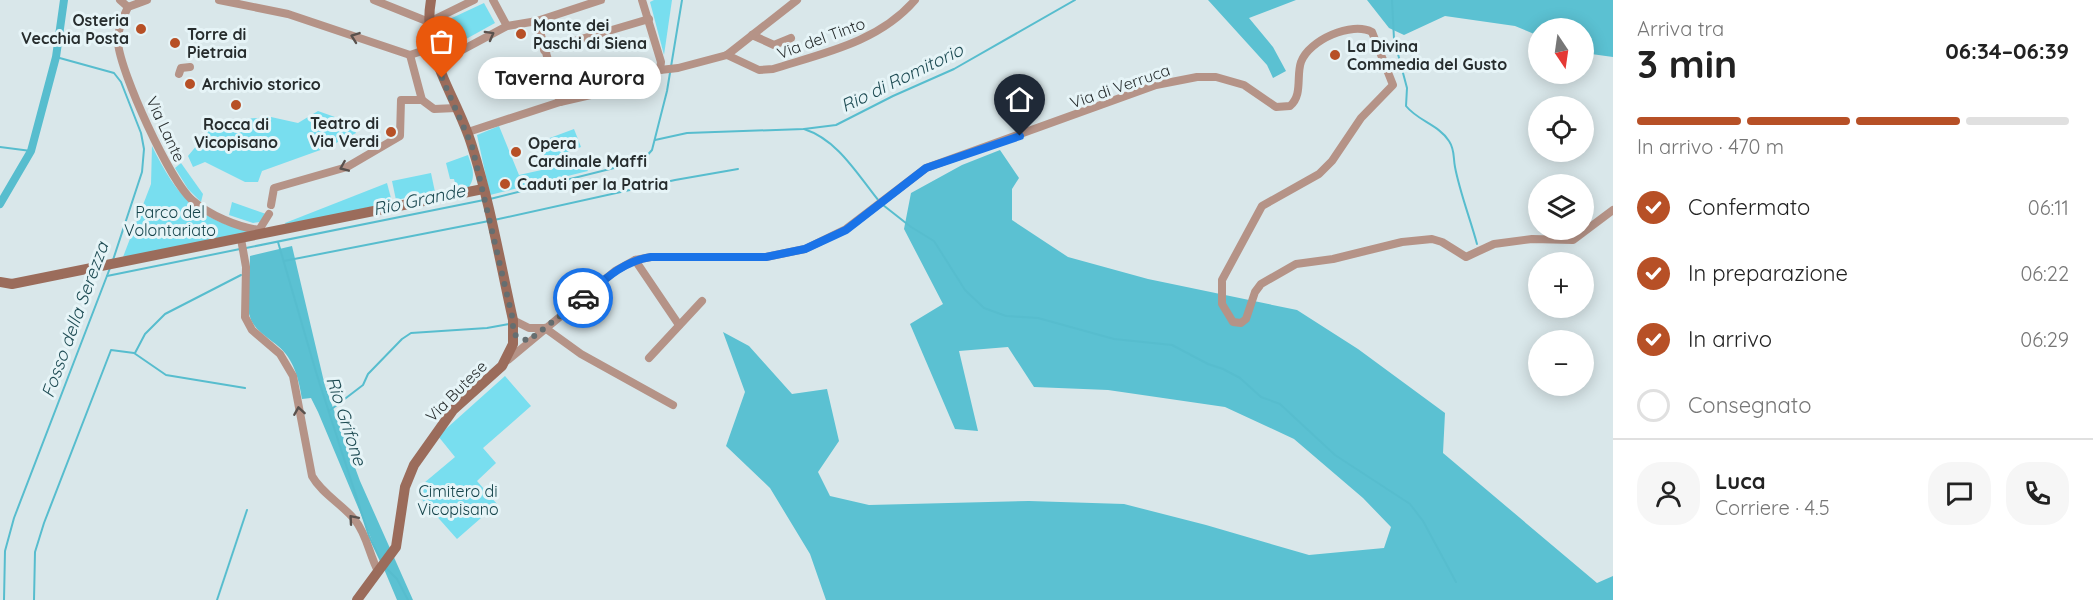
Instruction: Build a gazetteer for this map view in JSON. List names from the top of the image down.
{
  "streets": {
    "street": [
      "Via del Tinto",
      "Via di Verruca",
      "Via Lante",
      "Via Butese"
    ]
  },
  "crossings": [
    ["Via di Verruca", "Via Butese"]
  ],
  "water": [
    "Rio di Romitorio",
    "Rio Grande",
    "Fosso della Serezza",
    "Rio Grifone"
  ],
  "parks": ["Parco del Volontariato", "Cimitero di Vicopisano"],
  "places": [
    "Osteria Vecchia Posta",
    "Monte dei Paschi di Siena",
    "Torre di Pietraia",
    "La Divina Commedia del Gusto",
    "Taverna Aurora",
    "Archivio storico",
    "Rocca di Vicopisano",
    "Teatro di Via Verdi",
    "Opera Cardinale Maffi",
    "Caduti per la Patria"
  ],
  "north": "bottom",
  "page": {
    "heading": ["3 min", "Arriva tra", "06:34–06:39"],
    "panel": ["Luca", "Corriere · 4.5"],
    "map_buttons": ["+", "−"],
    "bubble": "Taverna Aurora",
    "bar": "In arrivo · 470 m",
    "list": [
      ["Confermato", "06:11"],
      ["In preparazione", "06:22"],
      ["In arrivo", "06:29"],
      "Consegnato"
    ]
  }
}
